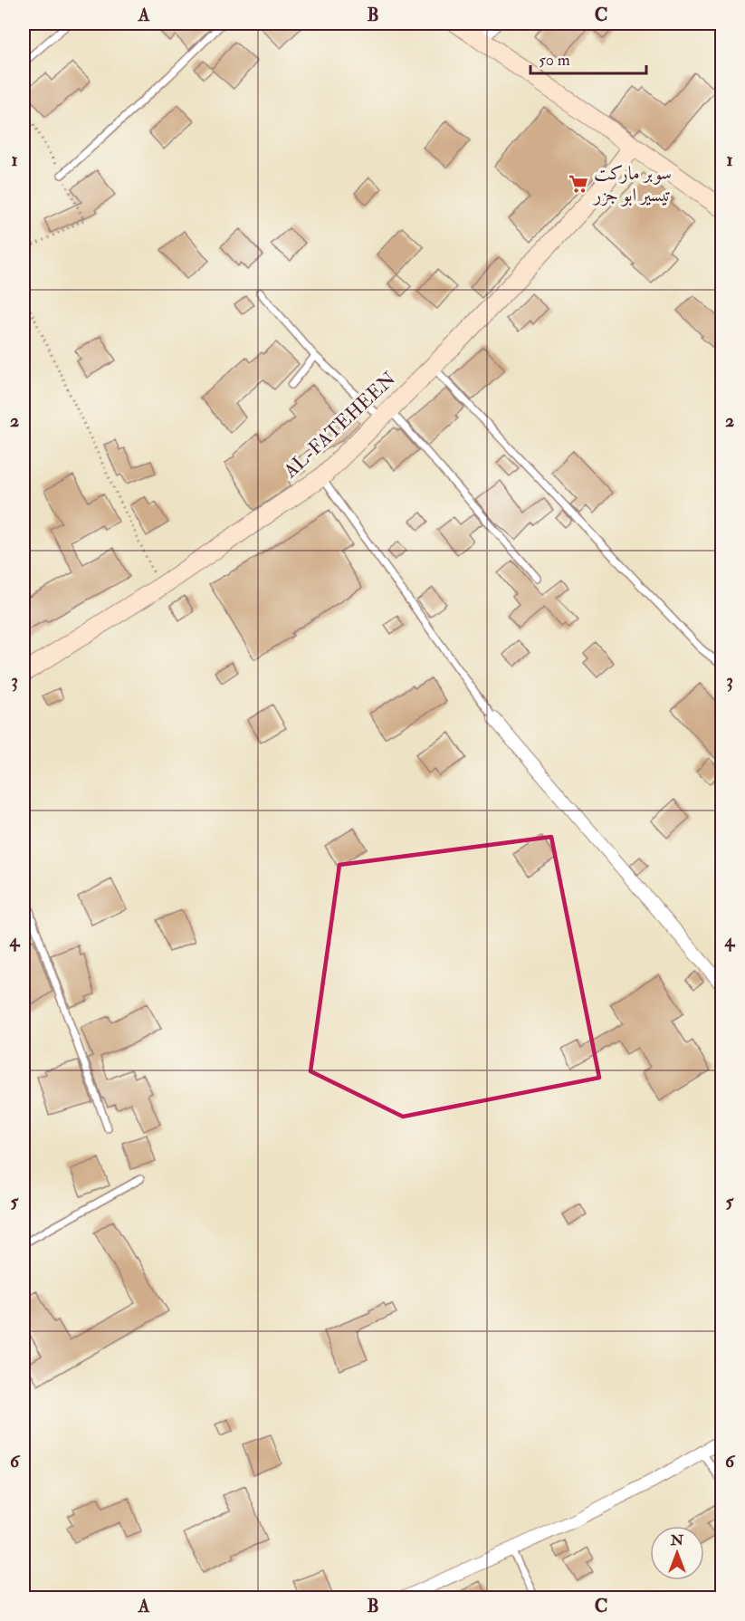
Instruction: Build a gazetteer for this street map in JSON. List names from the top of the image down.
{
  "streets": {
    "street": ["AL-FATEHEEN"]
  },
  "places": {
    "supermarket": ["سوبر ماركت تيسير ابو جزر"]
  },
  "scale_bar": "50 m",
  "north": "top",
  "grid": {
    "columns": ["A", "B", "C"],
    "rows": [
      "1",
      "2",
      "3",
      "4",
      "5",
      "6"
    ]
  }
}
